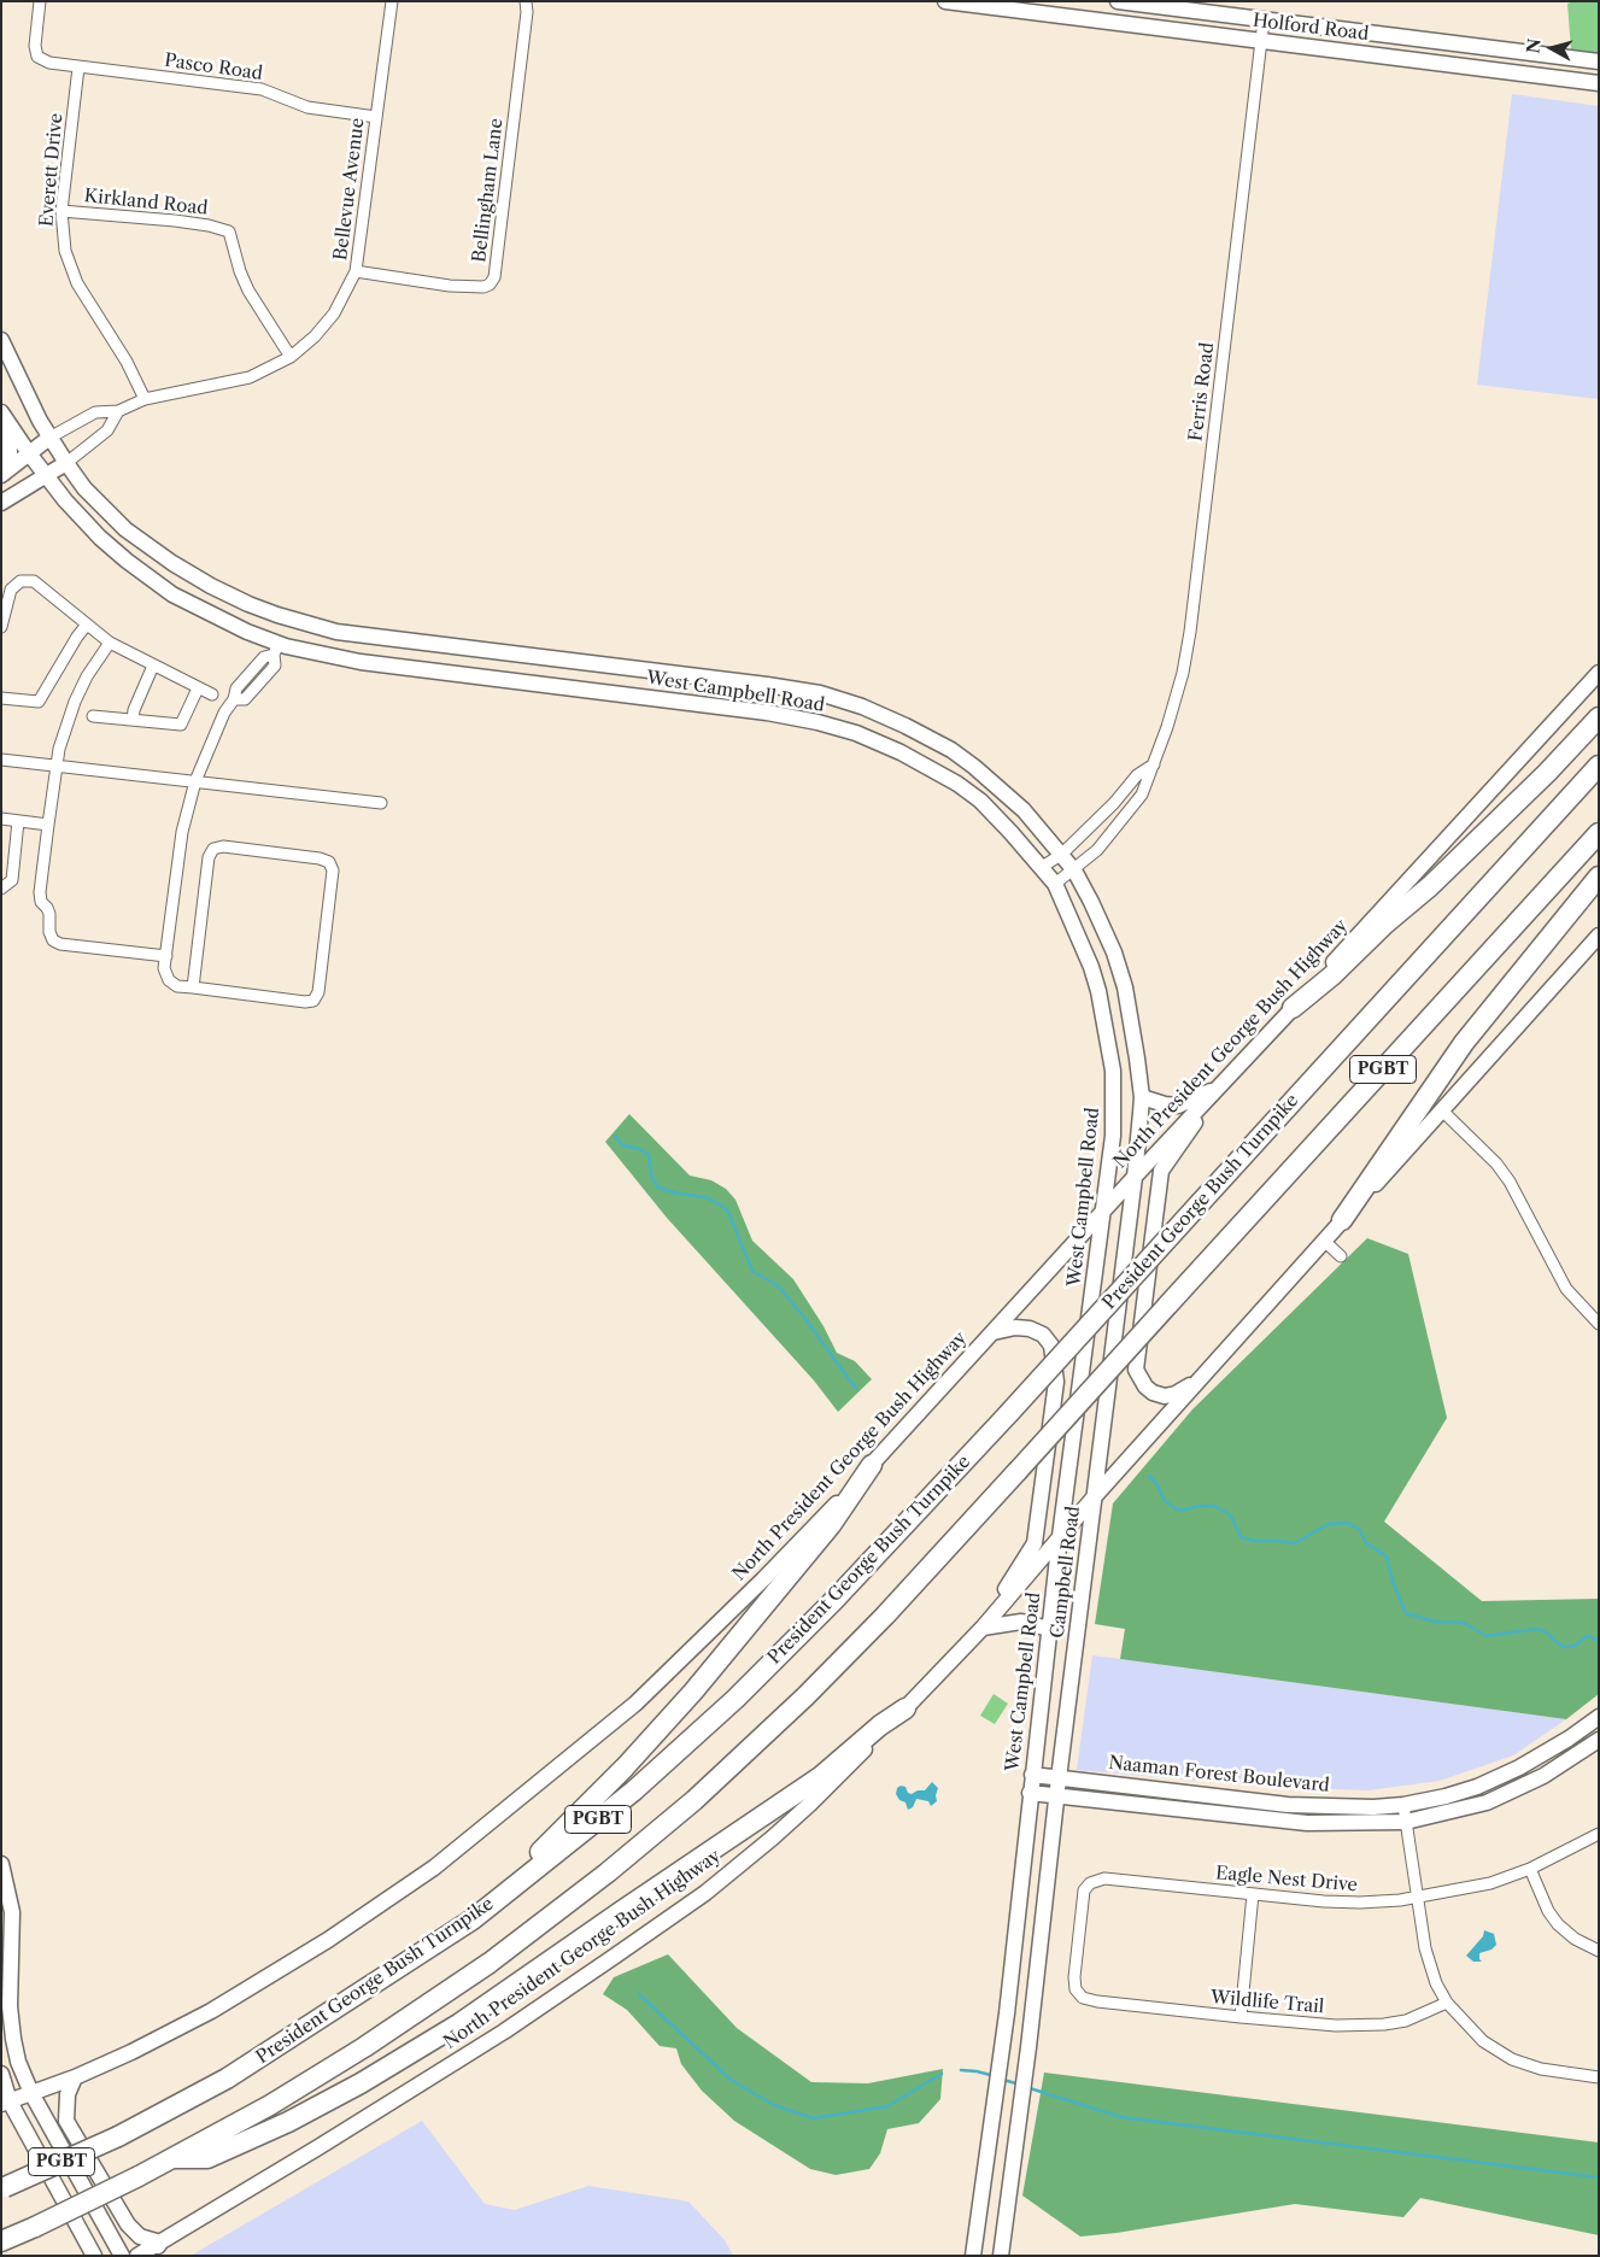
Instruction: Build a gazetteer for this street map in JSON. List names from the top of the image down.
{
  "streets": {
    "highway": ["PGBT", "President George Bush Turnpike"],
    "main road": [
      "Holford Road",
      "West Campbell Road",
      "North President George Bush Highway",
      "Campbell Road",
      "Naaman Forest Boulevard"
    ],
    "street": [
      "Pasco Road",
      "Everett Drive",
      "Bellevue Avenue",
      "Bellingham Lane",
      "Kirkland Road",
      "Ferris Road",
      "Eagle Nest Drive",
      "Wildlife Trail"
    ]
  },
  "crossings": [
    ["Holford Road", "Ferris Road"],
    ["Pasco Road", "Everett Drive"],
    ["Pasco Road", "Bellevue Avenue"],
    ["Everett Drive", "Bellevue Avenue"],
    ["Everett Drive", "Kirkland Road"],
    ["Bellevue Avenue", "Bellingham Lane"],
    ["Bellevue Avenue", "Kirkland Road"],
    ["Bellevue Avenue", "West Campbell Road"],
    ["Ferris Road", "West Campbell Road"],
    ["West Campbell Road", "North President George Bush Highway"],
    ["West Campbell Road", "Campbell Road"],
    ["West Campbell Road", "Naaman Forest Boulevard"],
    ["North President George Bush Highway", "Campbell Road"],
    ["Campbell Road", "Naaman Forest Boulevard"],
    ["Eagle Nest Drive", "Wildlife Trail"]
  ],
  "north": "left"
}
